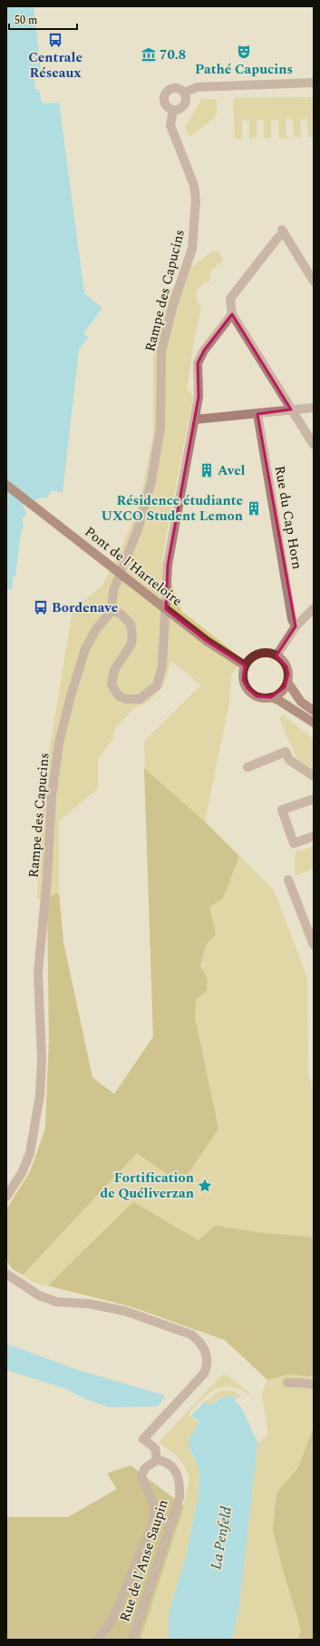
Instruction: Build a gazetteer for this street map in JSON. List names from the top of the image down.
{
  "streets": {
    "main road": ["Pont de l'Harteloire"],
    "street": ["Rampe des Capucins", "Rue du Cap Horn", "Rue de l'Anse Saupin"]
  },
  "water": ["La Penfeld"],
  "places": {
    "bus stop": ["Centrale Réseaux", "Bordenave"],
    "theatre": ["Pathé Capucins"],
    "museum": ["70.8"],
    "building": ["Avel", "Résidence étudiante UXCO Student Lemon"],
    "place": ["Fortification de Quéliverzan"]
  },
  "scale_bar": "50 m"
}
